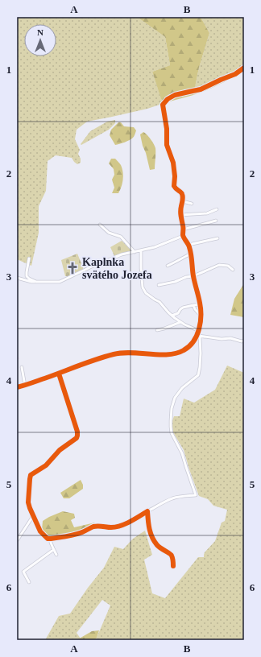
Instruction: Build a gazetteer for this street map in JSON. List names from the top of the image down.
{
  "places": {
    "church": ["Kaplnka svätého Jozefa"]
  },
  "north": "top",
  "grid": {
    "columns": ["A", "B"],
    "rows": [
      "1",
      "2",
      "3",
      "4",
      "5",
      "6"
    ]
  }
}
